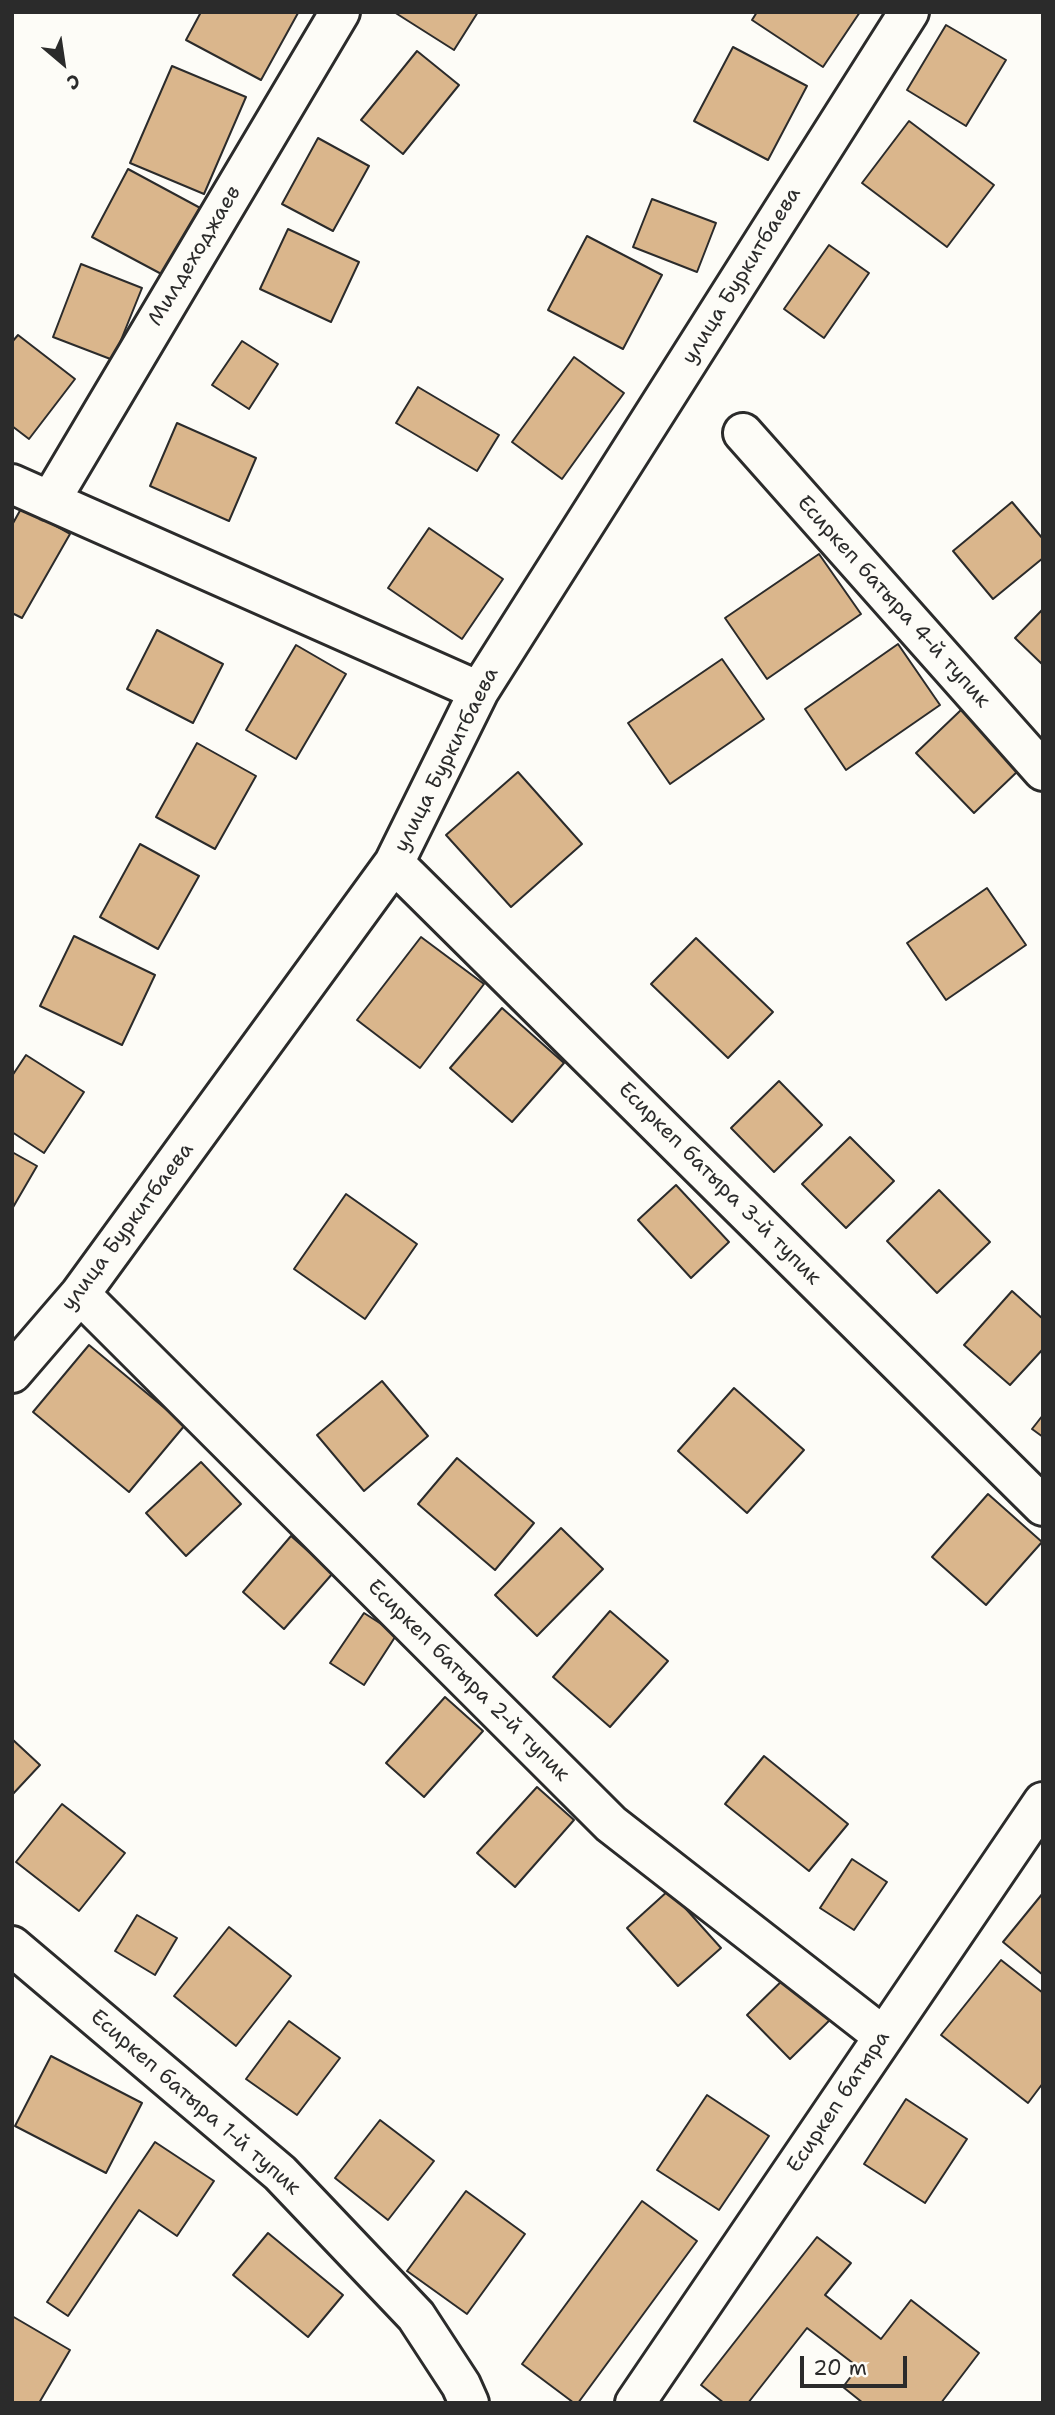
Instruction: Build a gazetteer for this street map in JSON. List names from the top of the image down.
{
  "streets": {
    "street": [
      "Милдеходжаев",
      "улица Буркитбаева",
      "Есиркеп батыра 4-й тупик",
      "Есиркеп батыра 3-й тупик",
      "Есиркеп батыра 2-й тупик",
      "Есиркеп батыра",
      "Есиркеп батыра 1-й тупик"
    ]
  },
  "crossings": [
    ["улица Буркитбаева", "Есиркеп батыра 3-й тупик"],
    ["улица Буркитбаева", "Есиркеп батыра 2-й тупик"],
    ["Есиркеп батыра 2-й тупик", "Есиркеп батыра"]
  ],
  "scale_bar": "20 m",
  "north": "bottom right"
}
